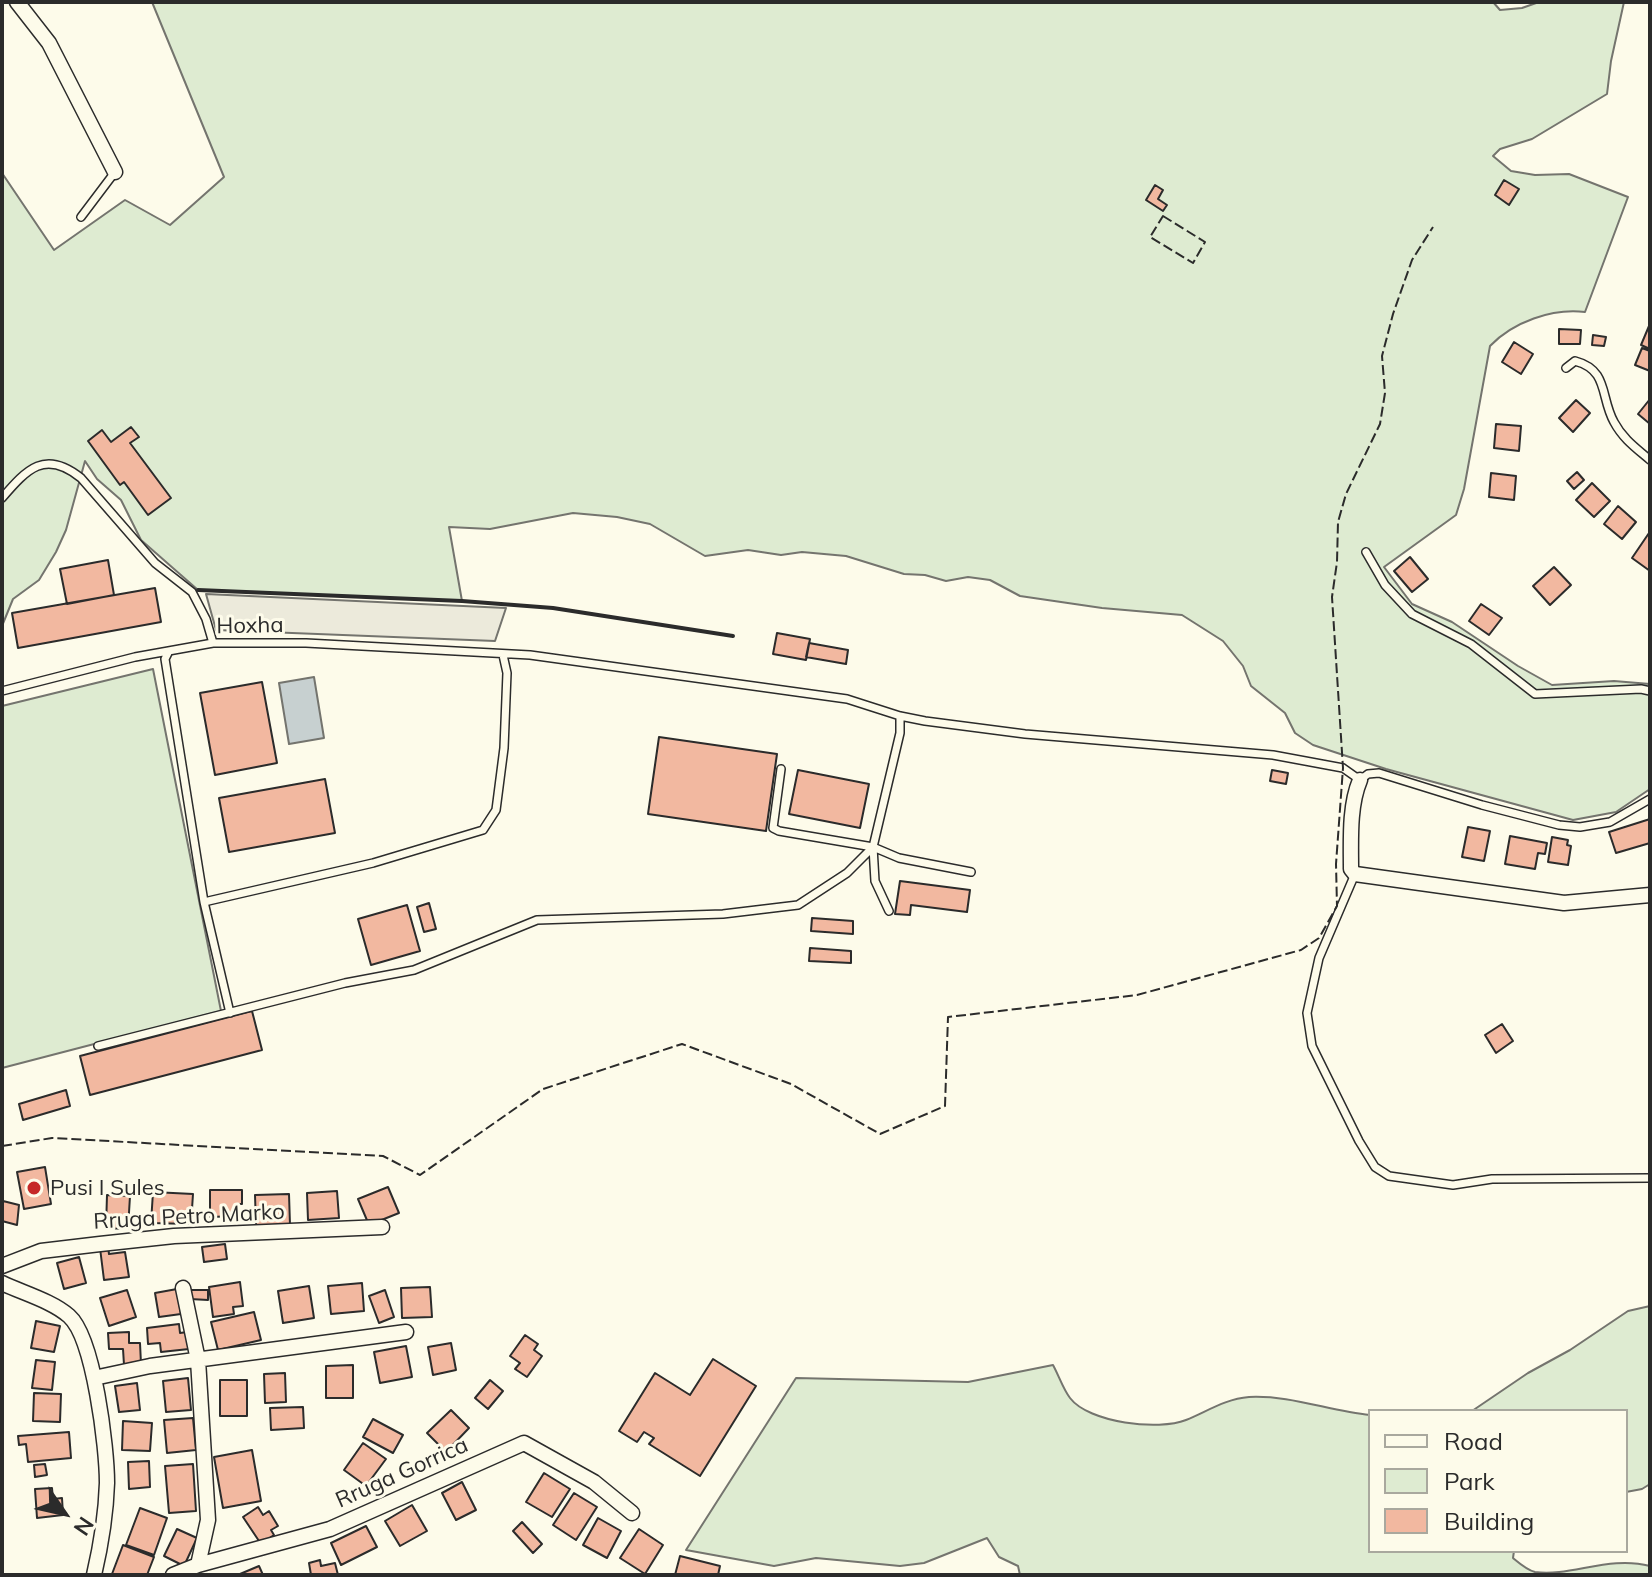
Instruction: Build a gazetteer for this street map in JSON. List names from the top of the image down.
{
  "streets": {
    "street": ["Rruga Petro Marko", "Rruga Gorrica"],
    "lane": ["Hoxha"]
  },
  "places": ["Pusi I Sules"],
  "legend": ["Road", "Park", "Building"],
  "north": "bottom right"
}
